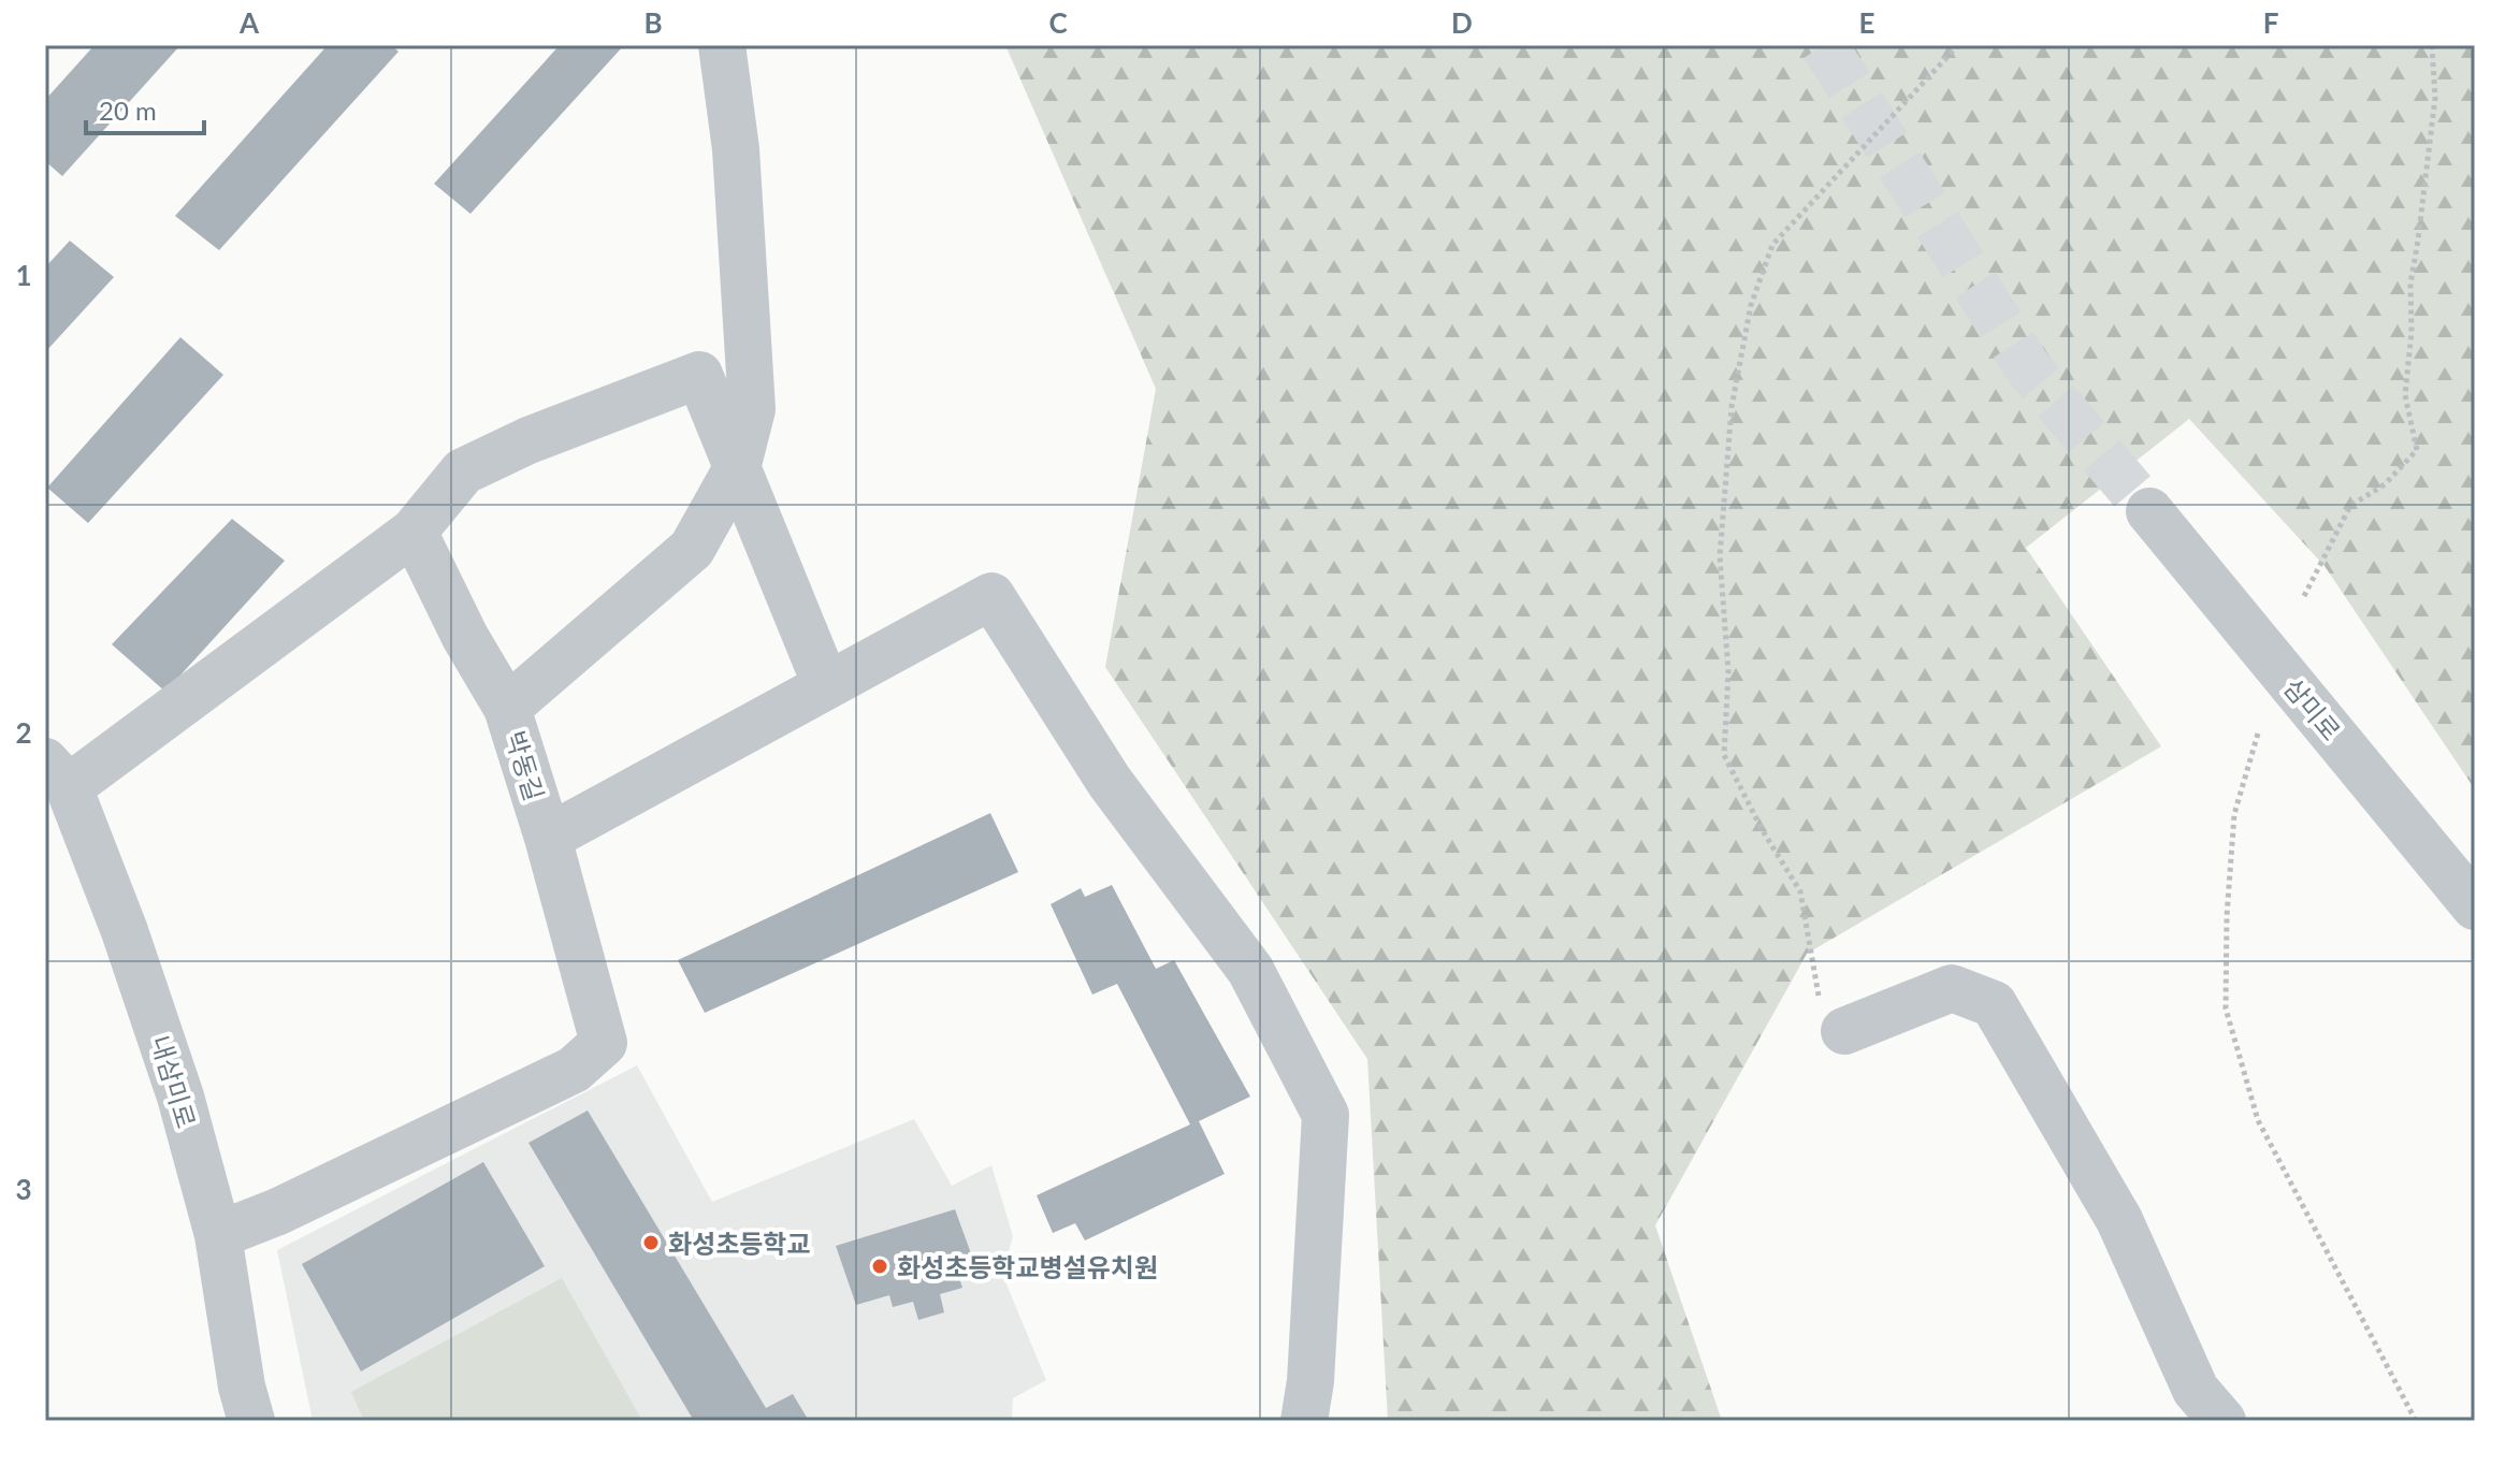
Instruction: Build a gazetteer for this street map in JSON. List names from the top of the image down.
{
  "streets": {
    "street": ["삼미로", "박동길", "내삼미로"]
  },
  "crossings": [
    ["박동길", "내삼미로"]
  ],
  "places": ["화성초등학교", "화성초등학교병설유치원"],
  "scale_bar": "20 m",
  "grid": {
    "columns": [
      "A",
      "B",
      "C",
      "D",
      "E",
      "F"
    ],
    "rows": ["1", "2", "3"]
  }
}
